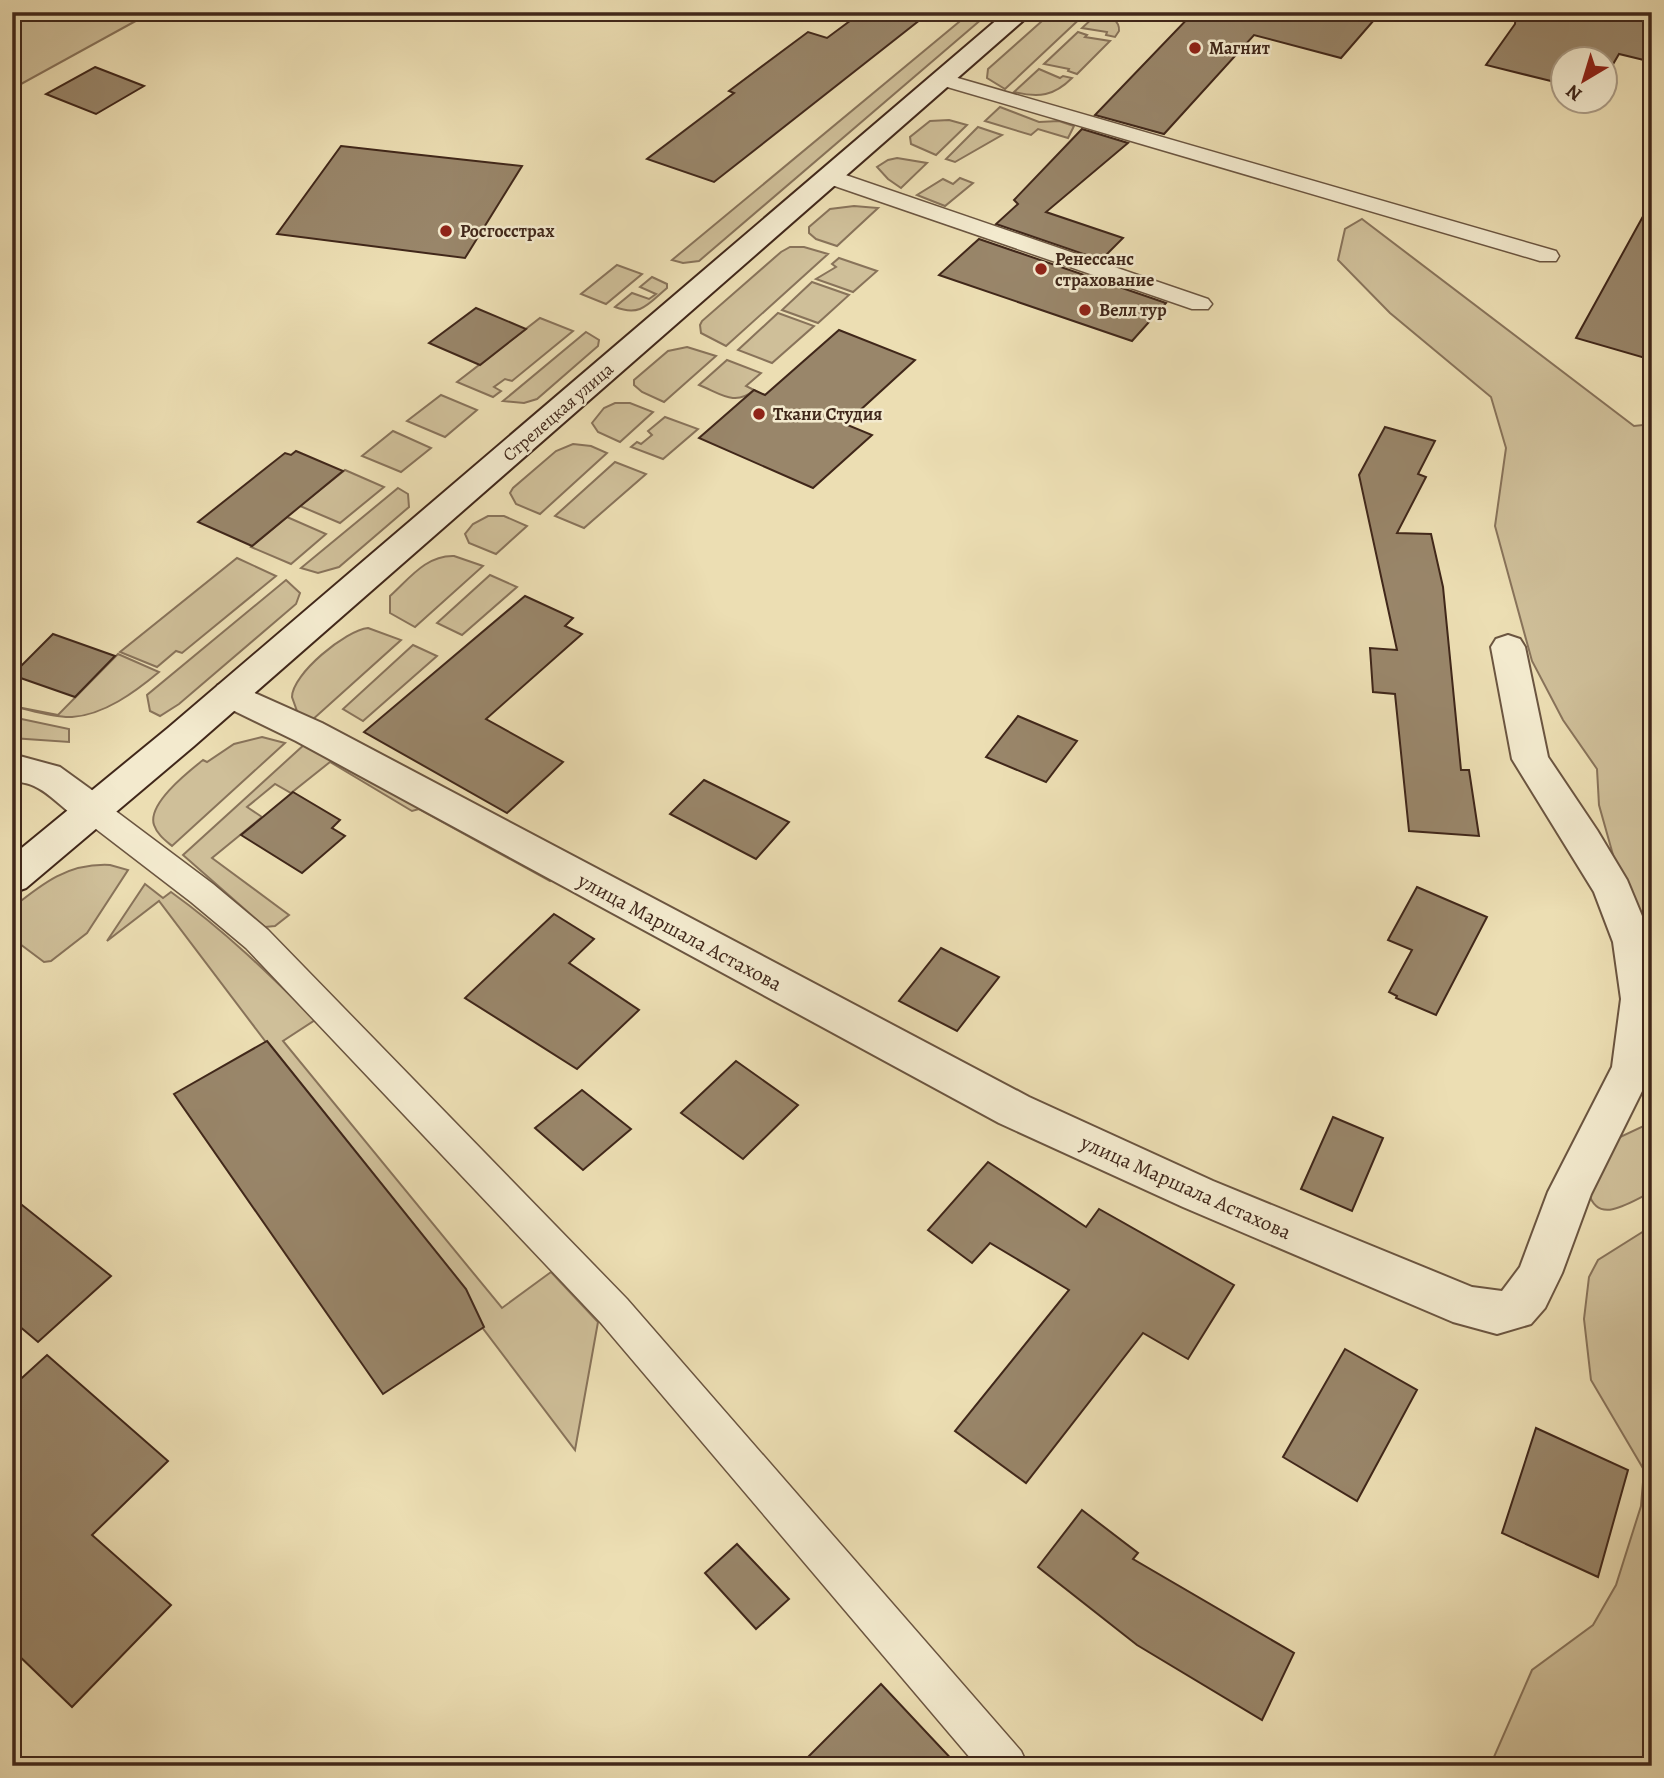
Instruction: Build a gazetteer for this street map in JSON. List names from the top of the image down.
{
  "streets": {
    "street": ["Стрелецкая улица", "улица Маршала Астахова"]
  },
  "crossings": [
    ["Стрелецкая улица", "улица Маршала Астахова"]
  ],
  "places": [
    "Магнит",
    "Росгосстрах",
    "Ренессанс страхование",
    "Велл тур",
    "Ткани Студия"
  ],
  "north": "bottom left"
}
